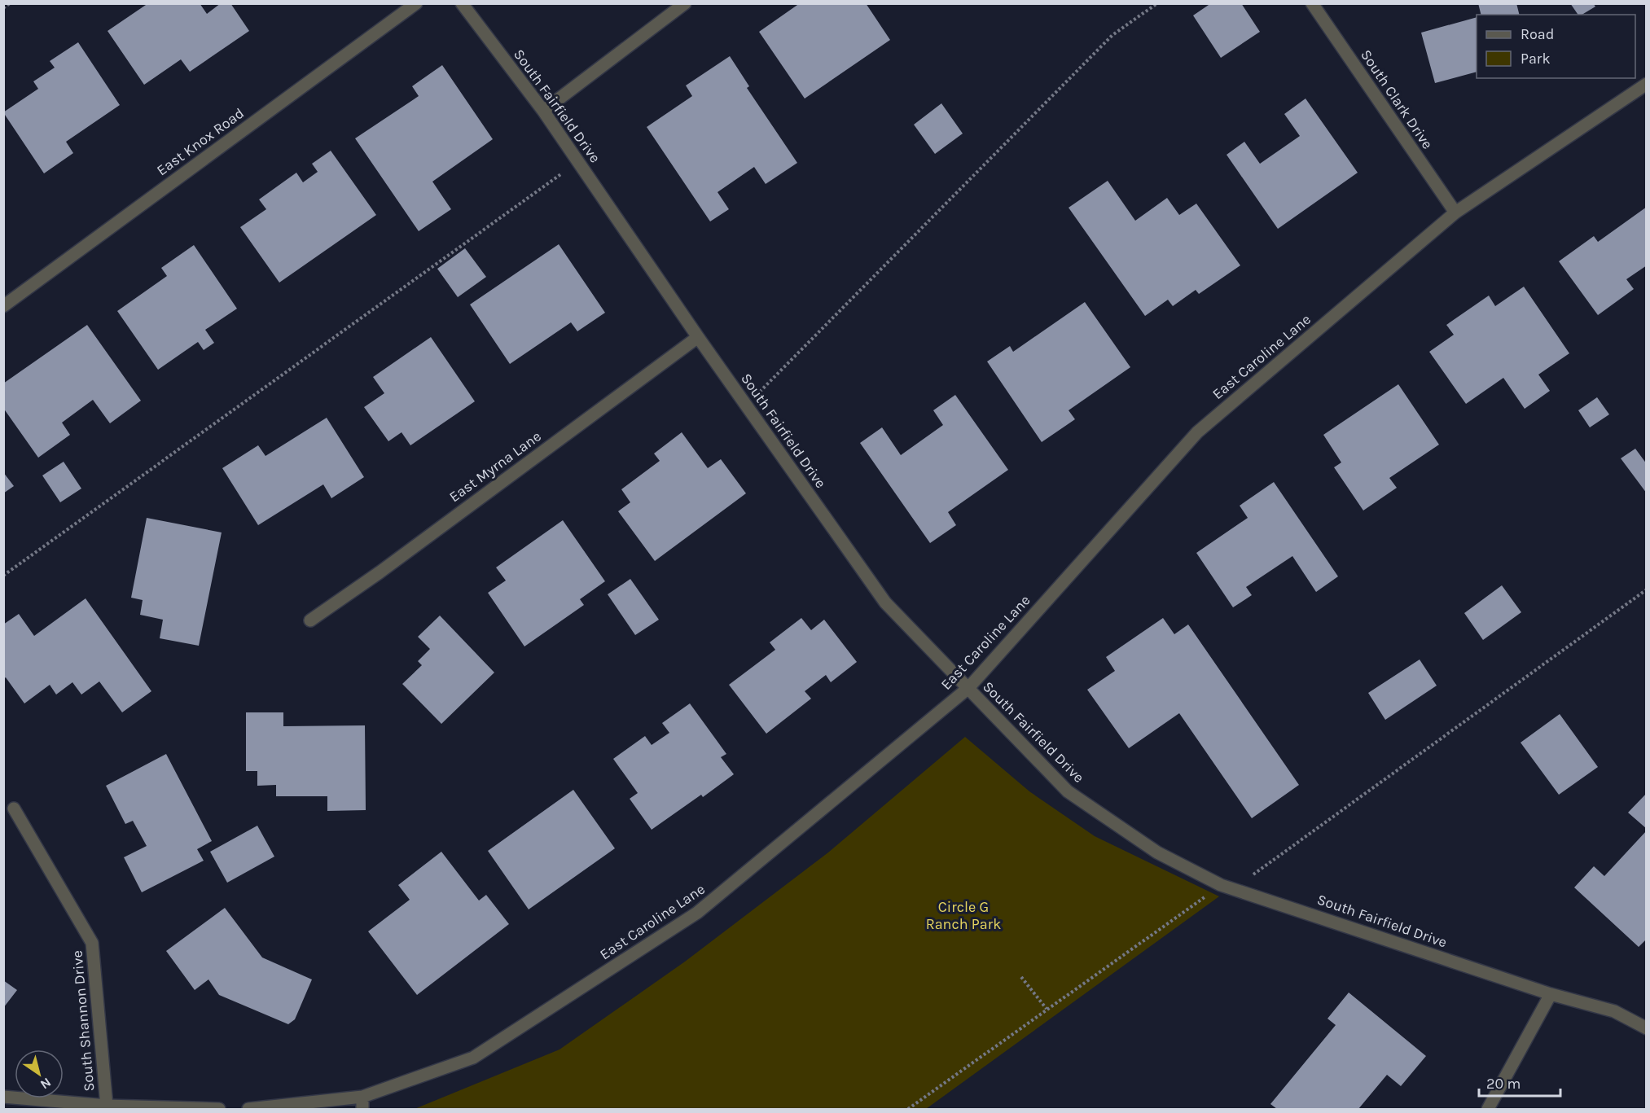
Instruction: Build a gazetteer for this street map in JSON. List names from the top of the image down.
{
  "streets": {
    "street": [
      "South Clark Drive",
      "South Fairfield Drive",
      "East Knox Road",
      "East Caroline Lane",
      "East Myrna Lane",
      "South Shannon Drive"
    ]
  },
  "crossings": [
    ["South Clark Drive", "East Caroline Lane"],
    ["South Fairfield Drive", "East Caroline Lane"],
    ["South Fairfield Drive", "East Myrna Lane"]
  ],
  "parks": ["Circle G Ranch Park"],
  "legend": ["Road", "Park"],
  "scale_bar": "20 m",
  "north": "bottom right"
}
